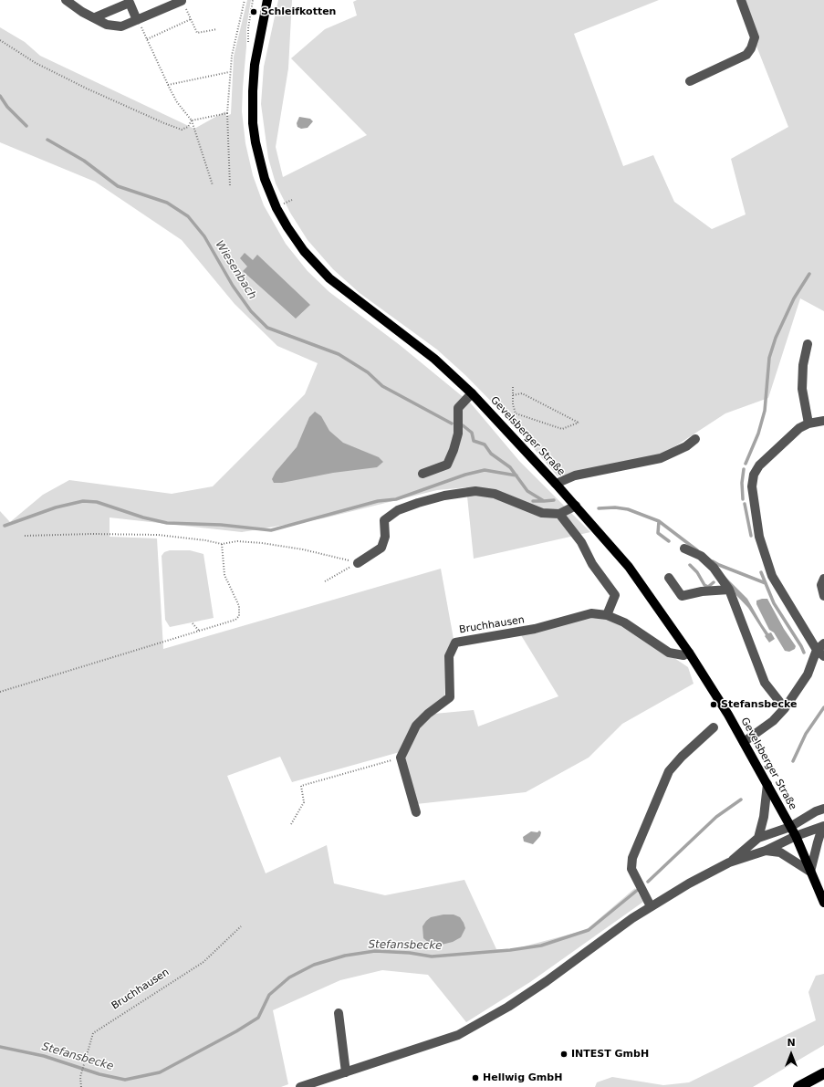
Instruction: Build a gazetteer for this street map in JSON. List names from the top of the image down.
{
  "streets": {
    "main road": ["Gevelsberger Straße"],
    "street": ["Bruchhausen"]
  },
  "crossings": [
    ["Gevelsberger Straße", "Bruchhausen"]
  ],
  "water": ["Wiesenbach", "Stefansbecke"],
  "places": [
    "Schleifkotten",
    "Stefansbecke",
    "INTEST GmbH",
    "Hellwig GmbH"
  ],
  "north": "top"
}
